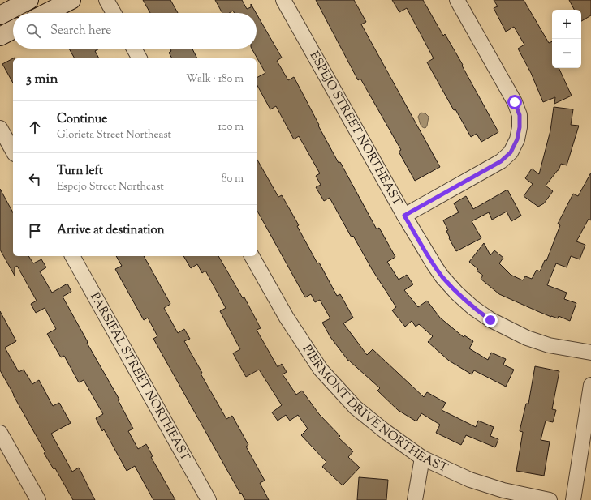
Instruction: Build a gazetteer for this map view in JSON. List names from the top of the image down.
{
  "streets": {
    "street": ["ESPEJO STREET NORTHEAST", "PARSIFAL STREET NORTHEAST", "PIERMONT DRIVE NORTHEAST"]
  },
  "page": {
    "map_buttons": ["+", "−"],
    "search": "Search here",
    "heading": ["3 min", "Walk · 180 m"],
    "list": [
      ["Continue", "Glorieta Street Northeast", "100 m"],
      ["Turn left", "Espejo Street Northeast", "80 m"],
      "Arrive at destination"
    ]
  }
}
